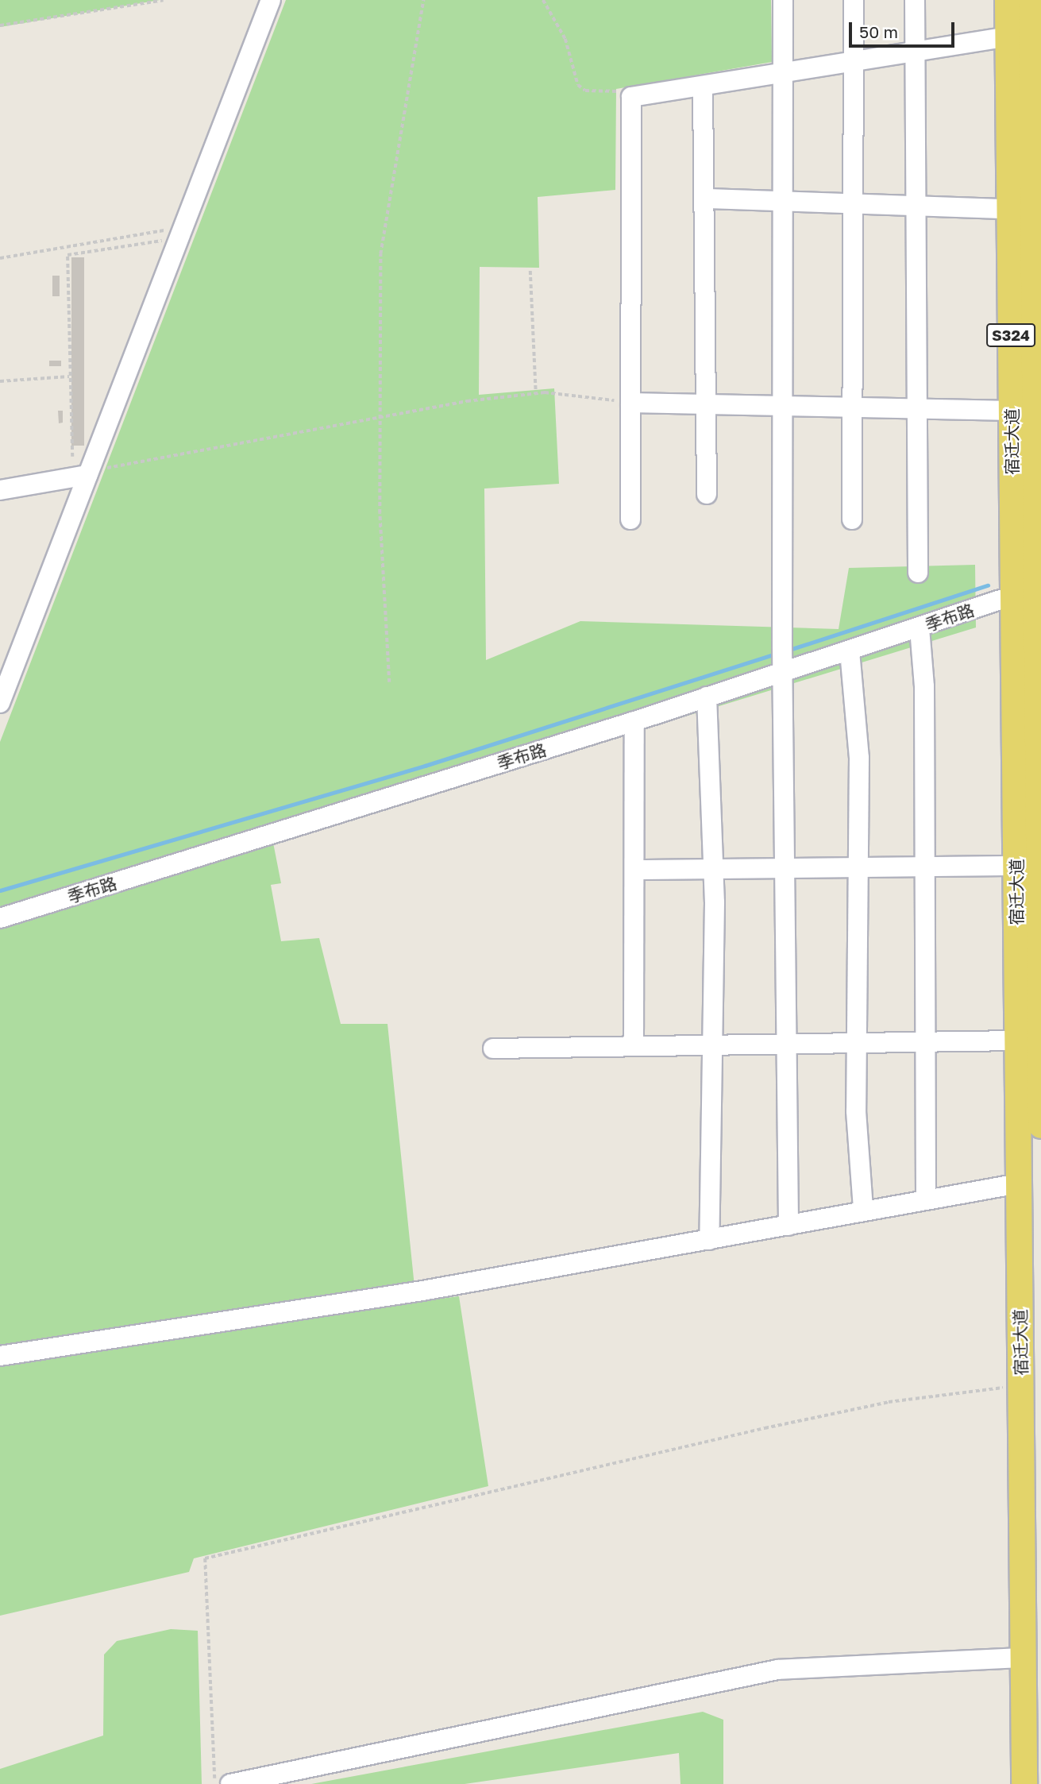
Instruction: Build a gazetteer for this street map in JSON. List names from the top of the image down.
{
  "streets": {
    "main road": ["S324", "宿迁大道"],
    "street": ["季布路"]
  },
  "crossings": [
    ["宿迁大道", "季布路"]
  ],
  "scale_bar": "50 m"
}
